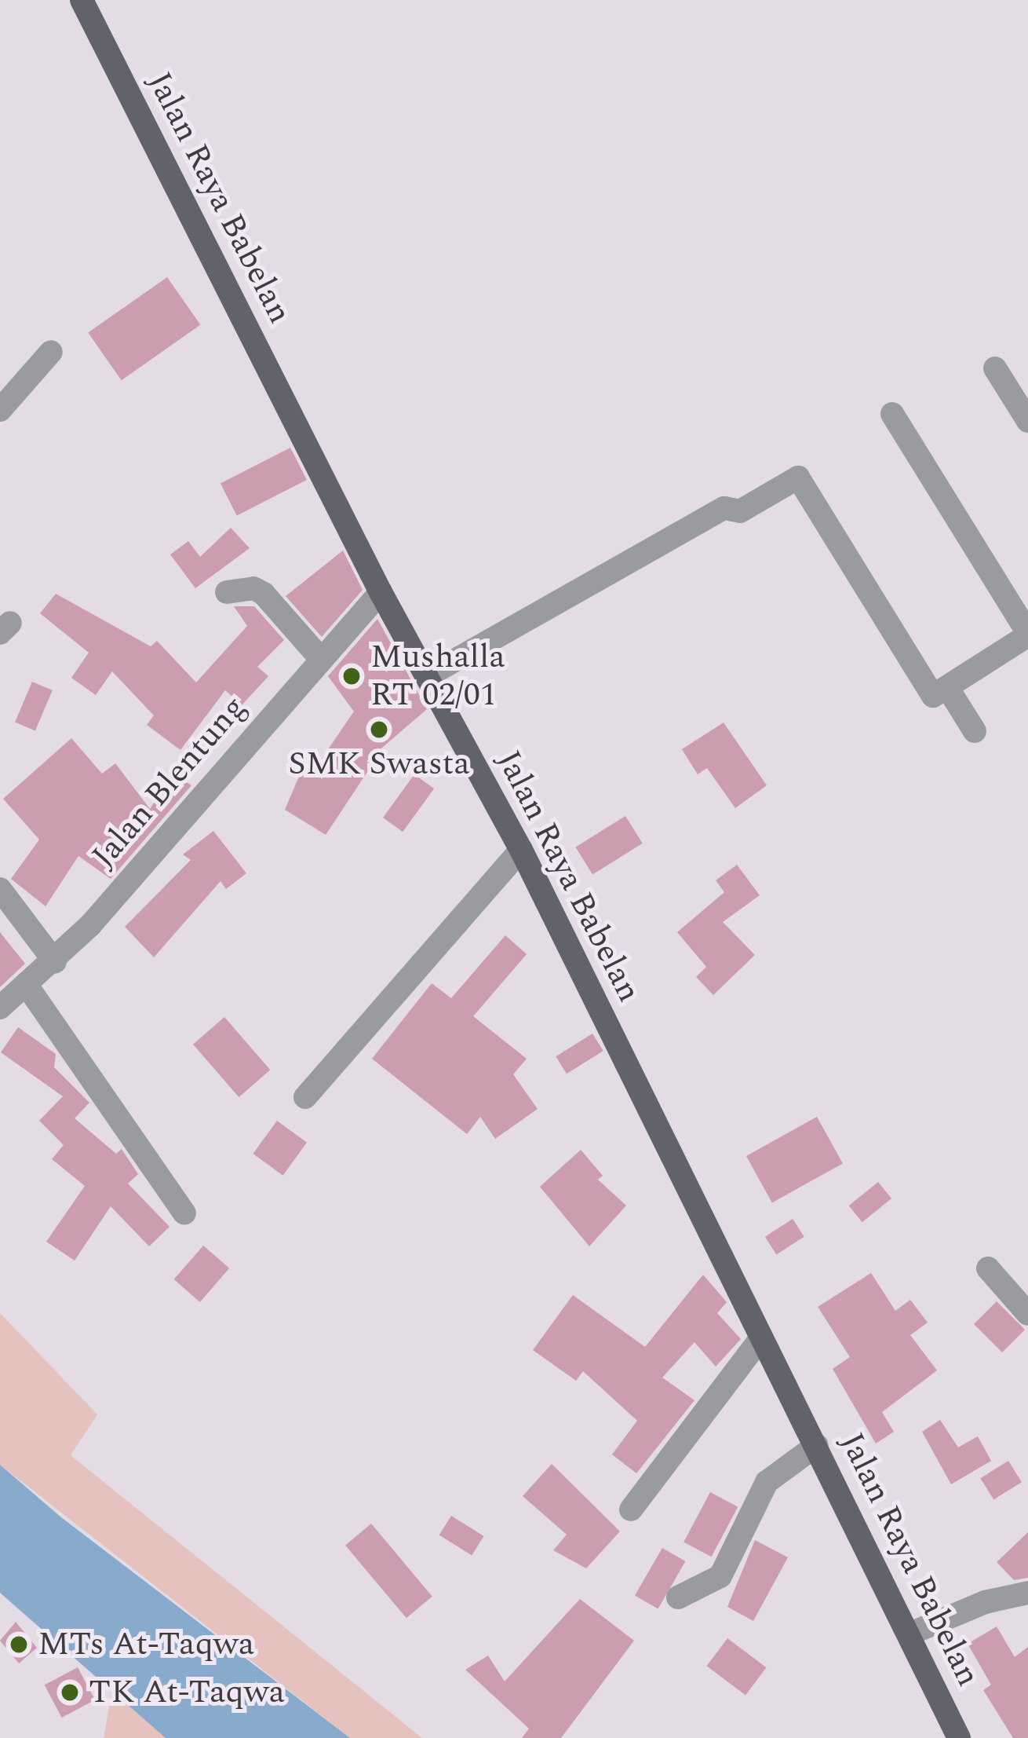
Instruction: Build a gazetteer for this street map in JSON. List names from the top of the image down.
{
  "streets": {
    "main road": ["Jalan Raya Babelan"],
    "street": ["Jalan Blentung"]
  },
  "crossings": [
    ["Jalan Raya Babelan", "Jalan Blentung"]
  ],
  "places": [
    "Mushalla RT 02/01",
    "SMK Swasta",
    "MTs At-Taqwa",
    "TK At-Taqwa"
  ]
}
